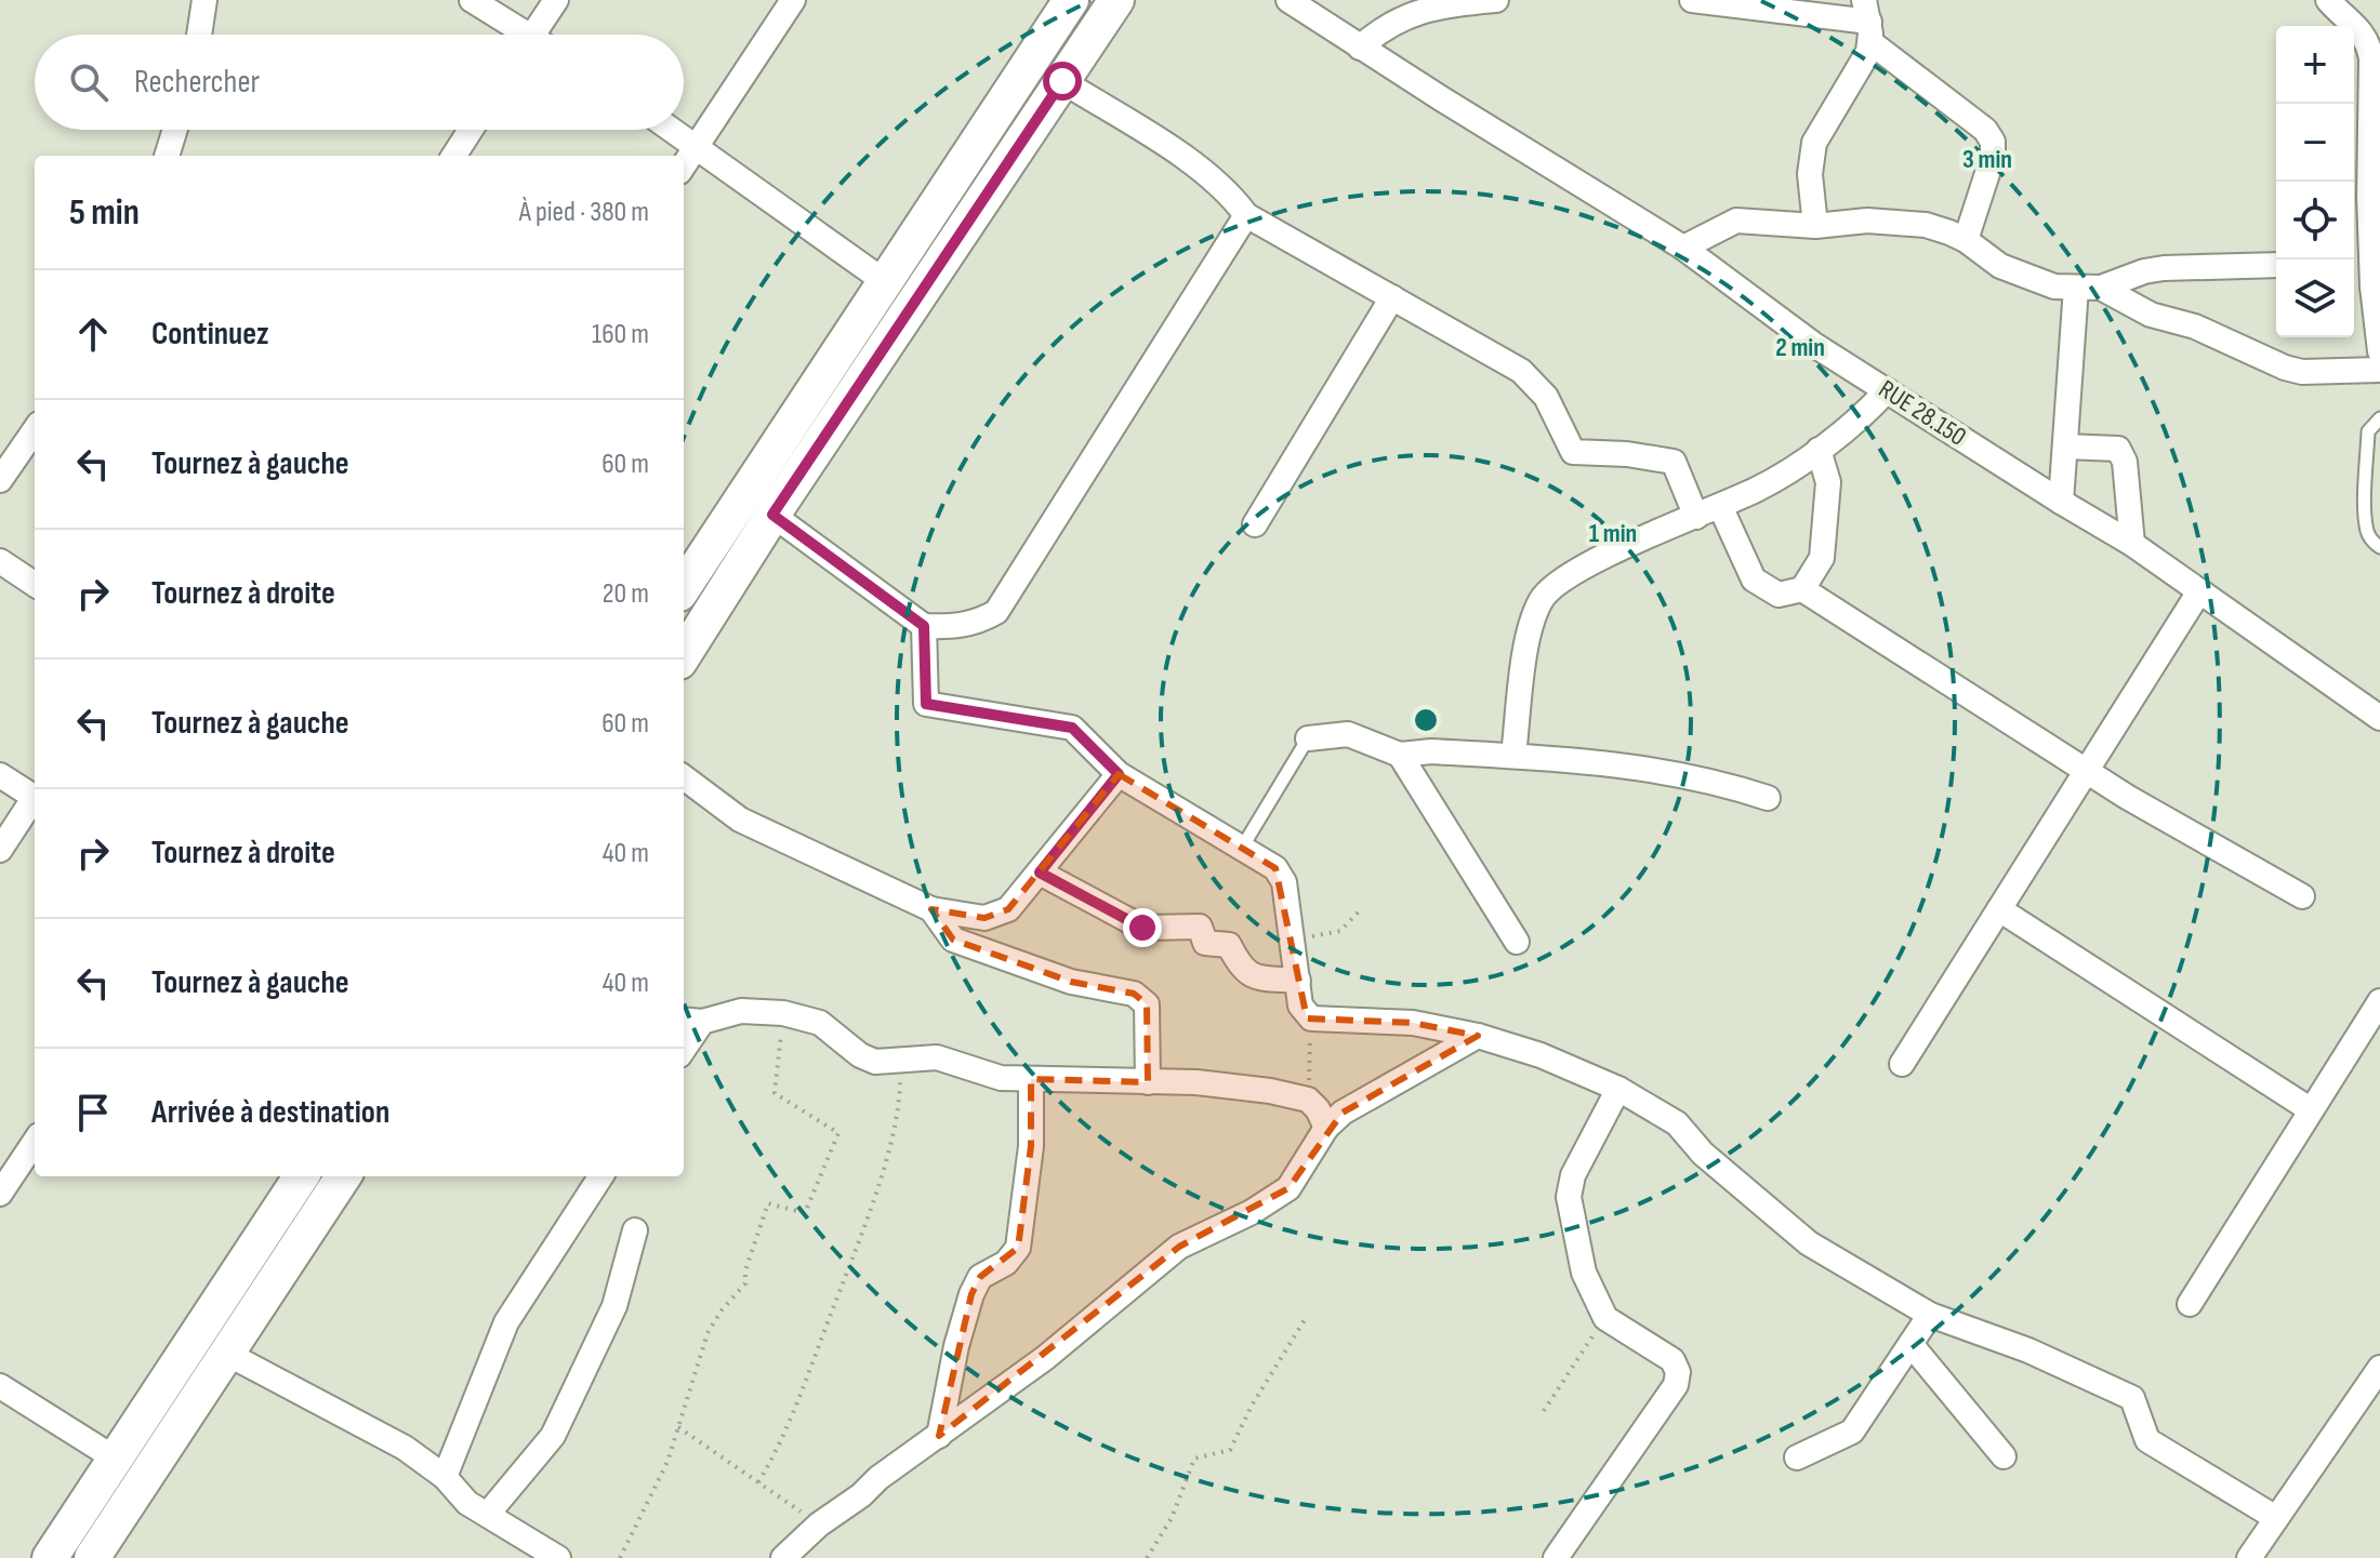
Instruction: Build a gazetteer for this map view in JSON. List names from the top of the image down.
{
  "streets": {
    "street": ["RUE 28.150"]
  },
  "page": {
    "map_buttons": ["+", "−"],
    "search": "Rechercher",
    "heading": ["5 min", "À pied · 380 m"],
    "list": [
      ["Continuez", "160 m"],
      ["Tournez à gauche", "60 m"],
      ["Tournez à droite", "20 m"],
      ["Tournez à gauche", "60 m"],
      ["Tournez à droite", "40 m"],
      ["Tournez à gauche", "40 m"],
      "Arrivée à destination"
    ]
  },
  "rings": ["3 min", "2 min", "1 min"]
}
